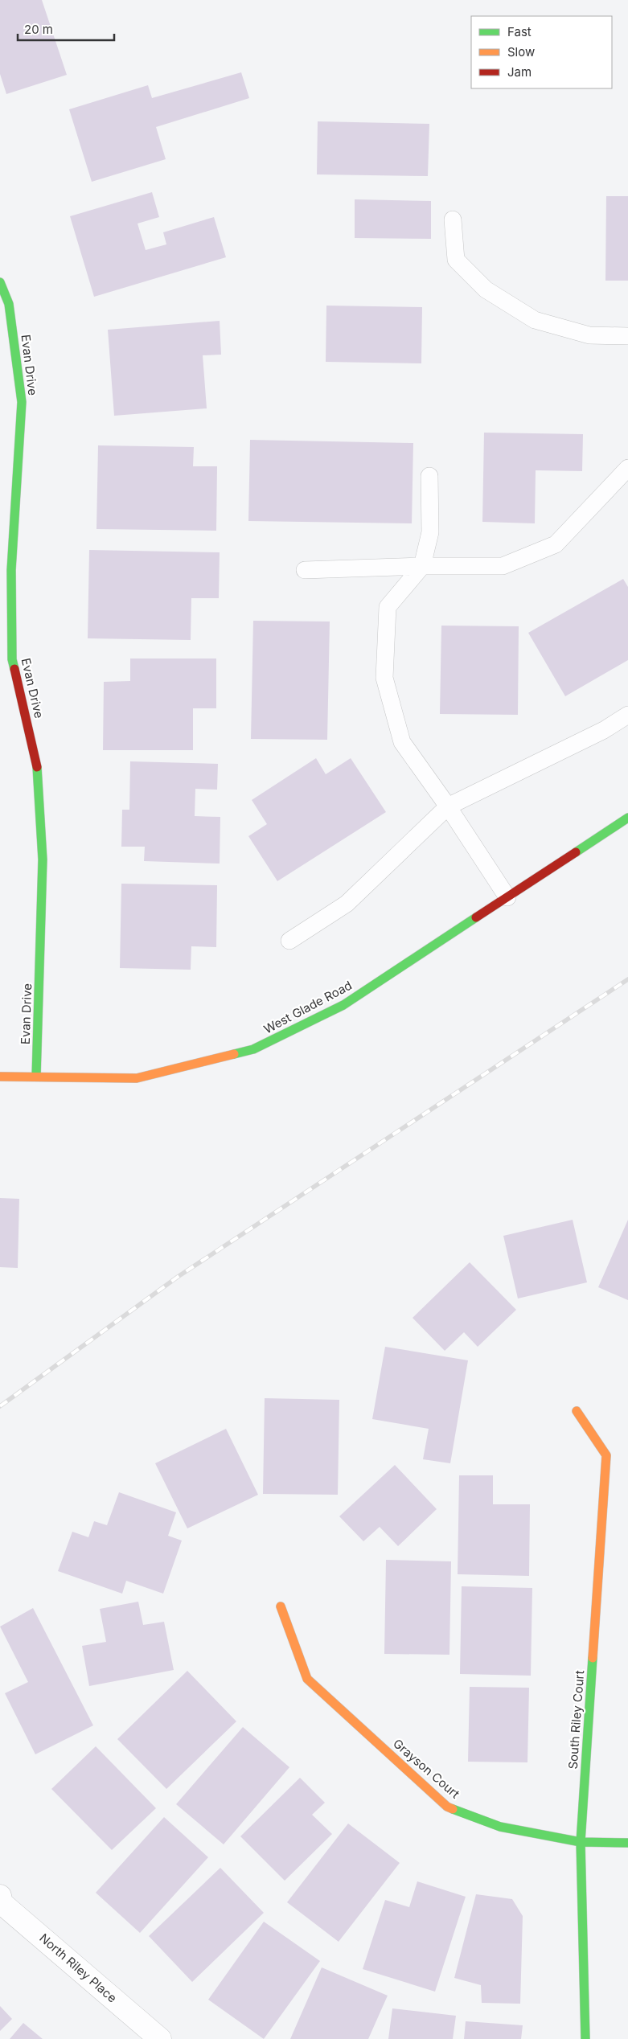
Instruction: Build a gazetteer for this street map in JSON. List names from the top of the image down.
{
  "streets": {
    "street": [
      "Evan Drive",
      "West Glade Road",
      "South Riley Court",
      "Grayson Court",
      "North Riley Place"
    ]
  },
  "crossings": [
    ["Evan Drive", "West Glade Road"],
    ["South Riley Court", "Grayson Court"]
  ],
  "legend": ["Fast", "Slow", "Jam"],
  "scale_bar": "20 m"
}
